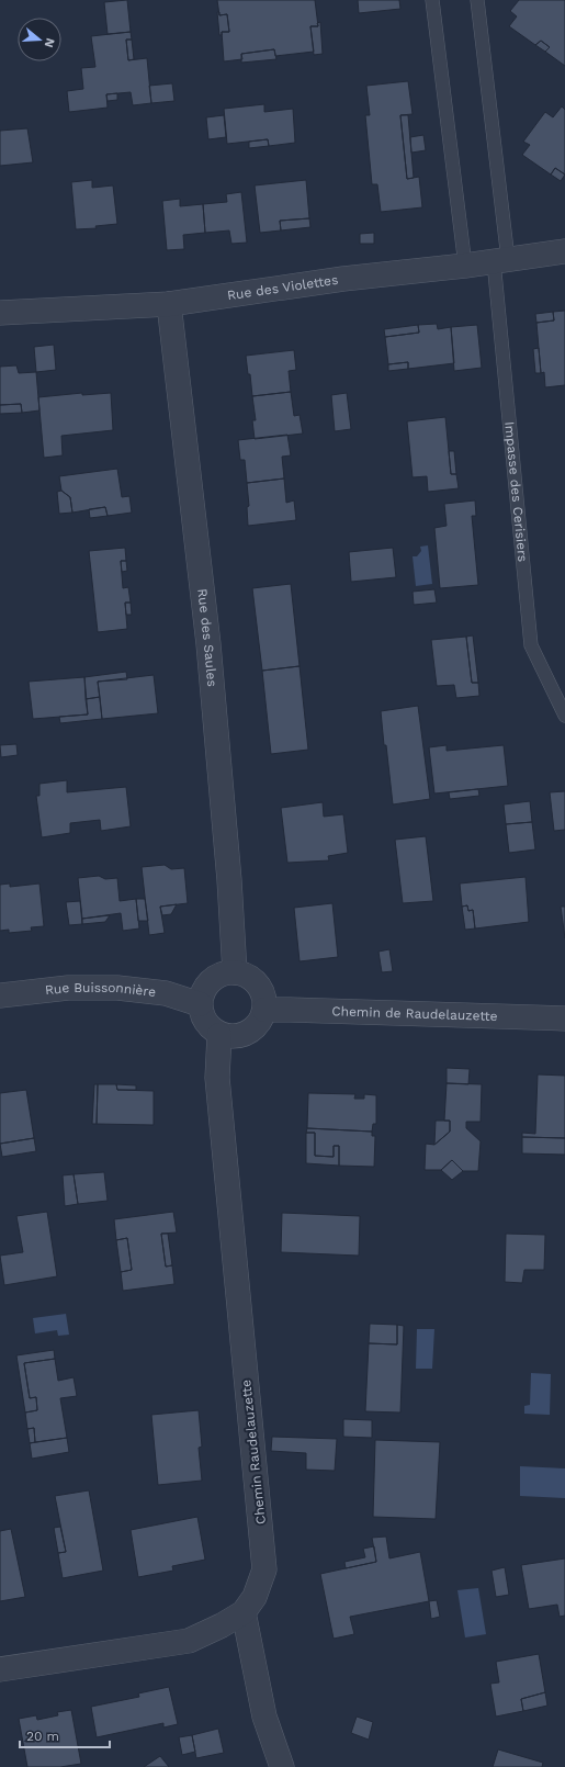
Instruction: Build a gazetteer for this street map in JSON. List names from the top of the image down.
{
  "streets": {
    "street": [
      "Rue des Violettes",
      "Rue des Saules",
      "Rue Buissonnière",
      "Chemin de Raudelauzette",
      "Chemin Raudelauzette"
    ],
    "lane": ["Impasse des Cerisiers"]
  },
  "crossings": [
    ["Rue des Violettes", "Impasse des Cerisiers"],
    ["Rue des Violettes", "Rue des Saules"],
    ["Rue des Saules", "Rue Buissonnière"],
    ["Rue des Saules", "Chemin de Raudelauzette"],
    ["Rue des Saules", "Chemin Raudelauzette"],
    ["Rue Buissonnière", "Chemin de Raudelauzette"],
    ["Rue Buissonnière", "Chemin Raudelauzette"],
    ["Chemin de Raudelauzette", "Chemin Raudelauzette"]
  ],
  "scale_bar": "20 m",
  "north": "right"
}
